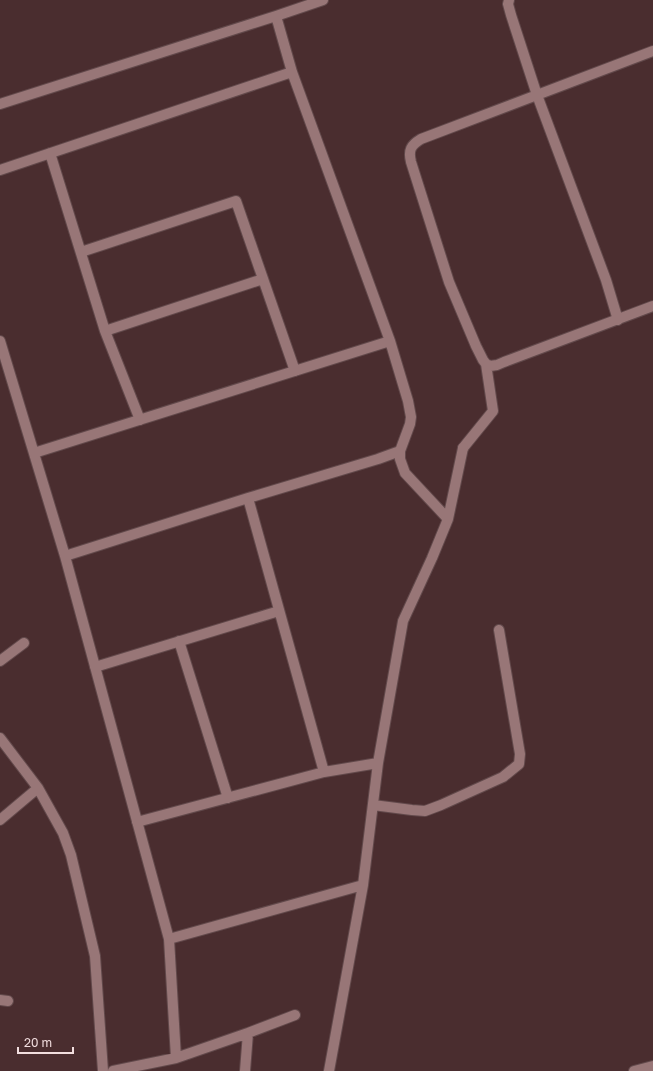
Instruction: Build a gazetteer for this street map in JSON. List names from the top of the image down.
{
  "scale_bar": "20 m"
}
